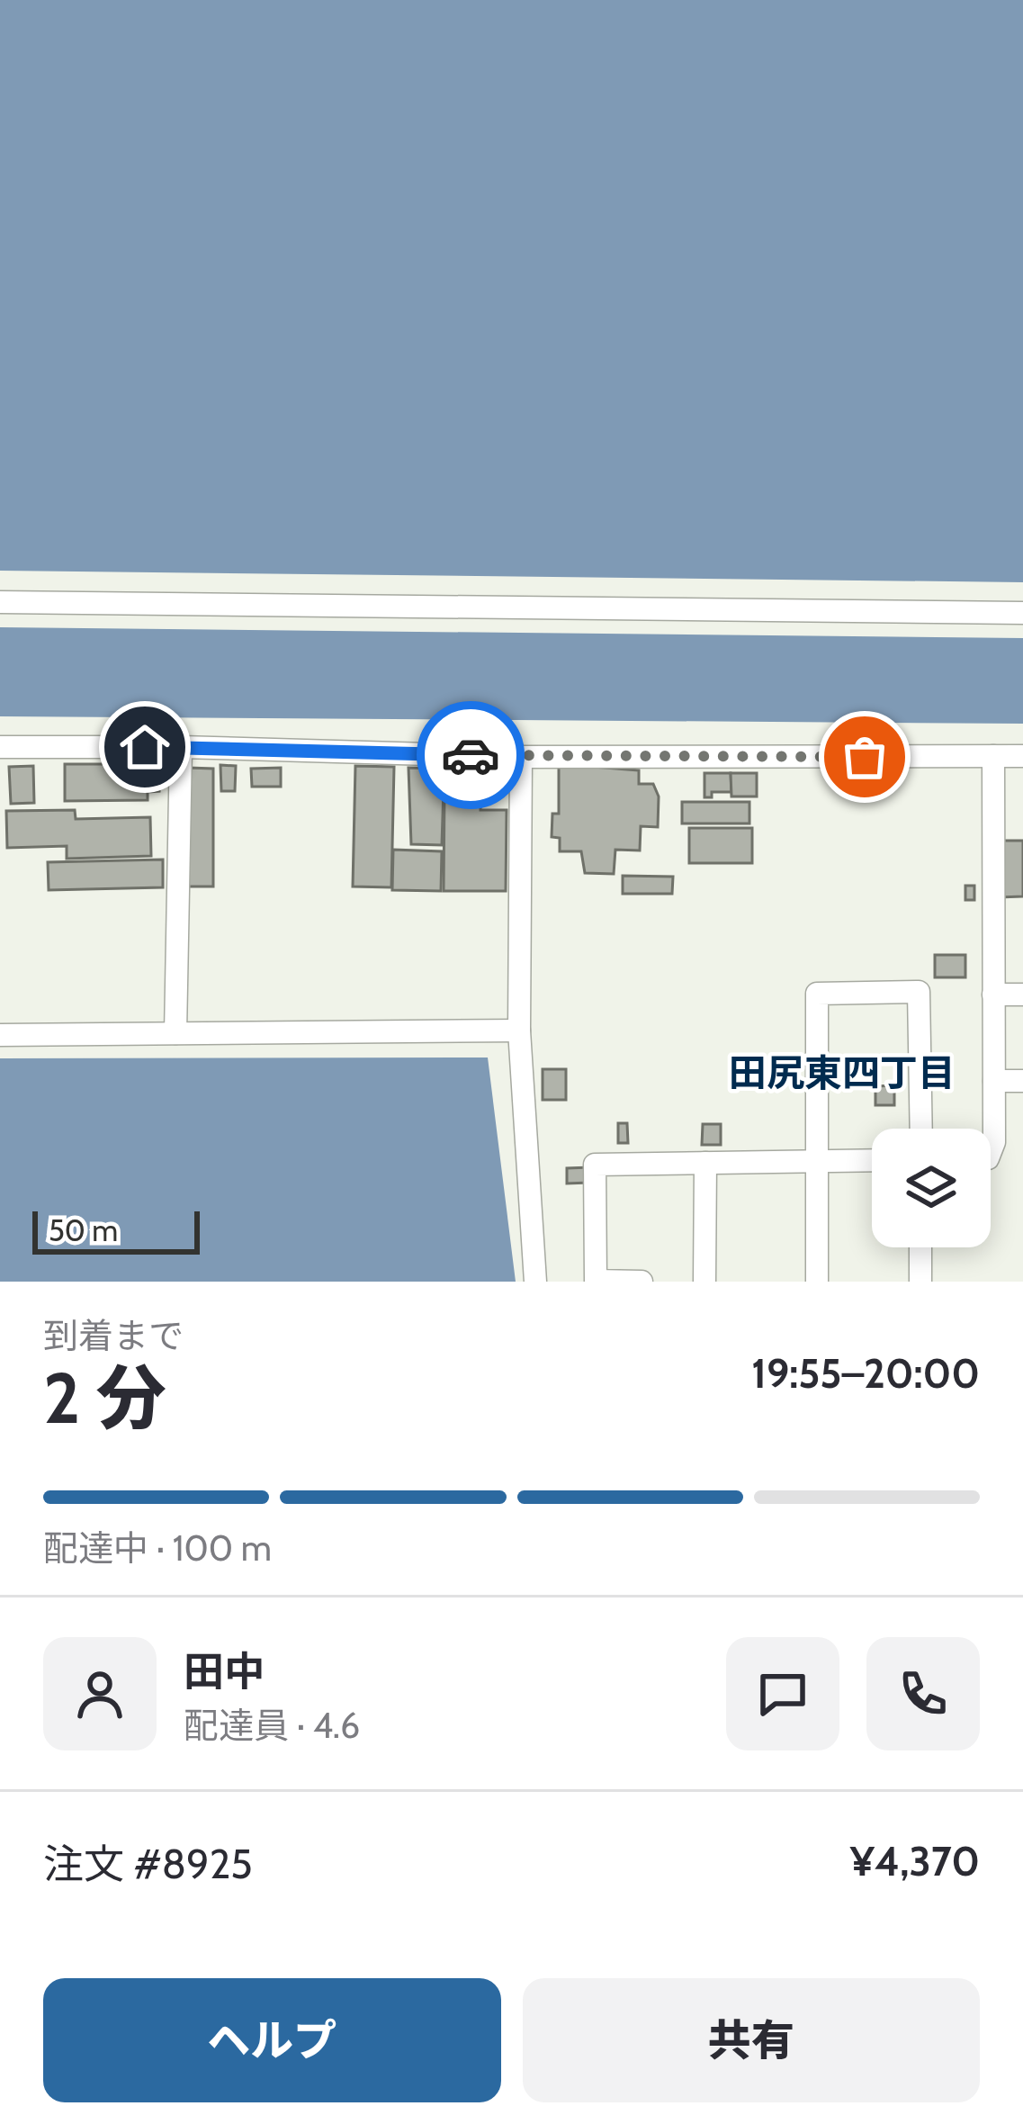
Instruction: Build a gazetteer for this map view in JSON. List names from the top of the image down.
{
  "districts": ["田尻東四丁目"],
  "scale_bar": "50 m",
  "page": {
    "scale": "50 m",
    "heading": ["2 分", "到着まで", "19:55–20:00"],
    "panel": [
      "田中",
      "配達員 · 4.6",
      "注文 #8925",
      "¥4,370"
    ],
    "bar": "配達中 · 100 m",
    "buttons": ["ヘルプ", "共有"]
  }
}
